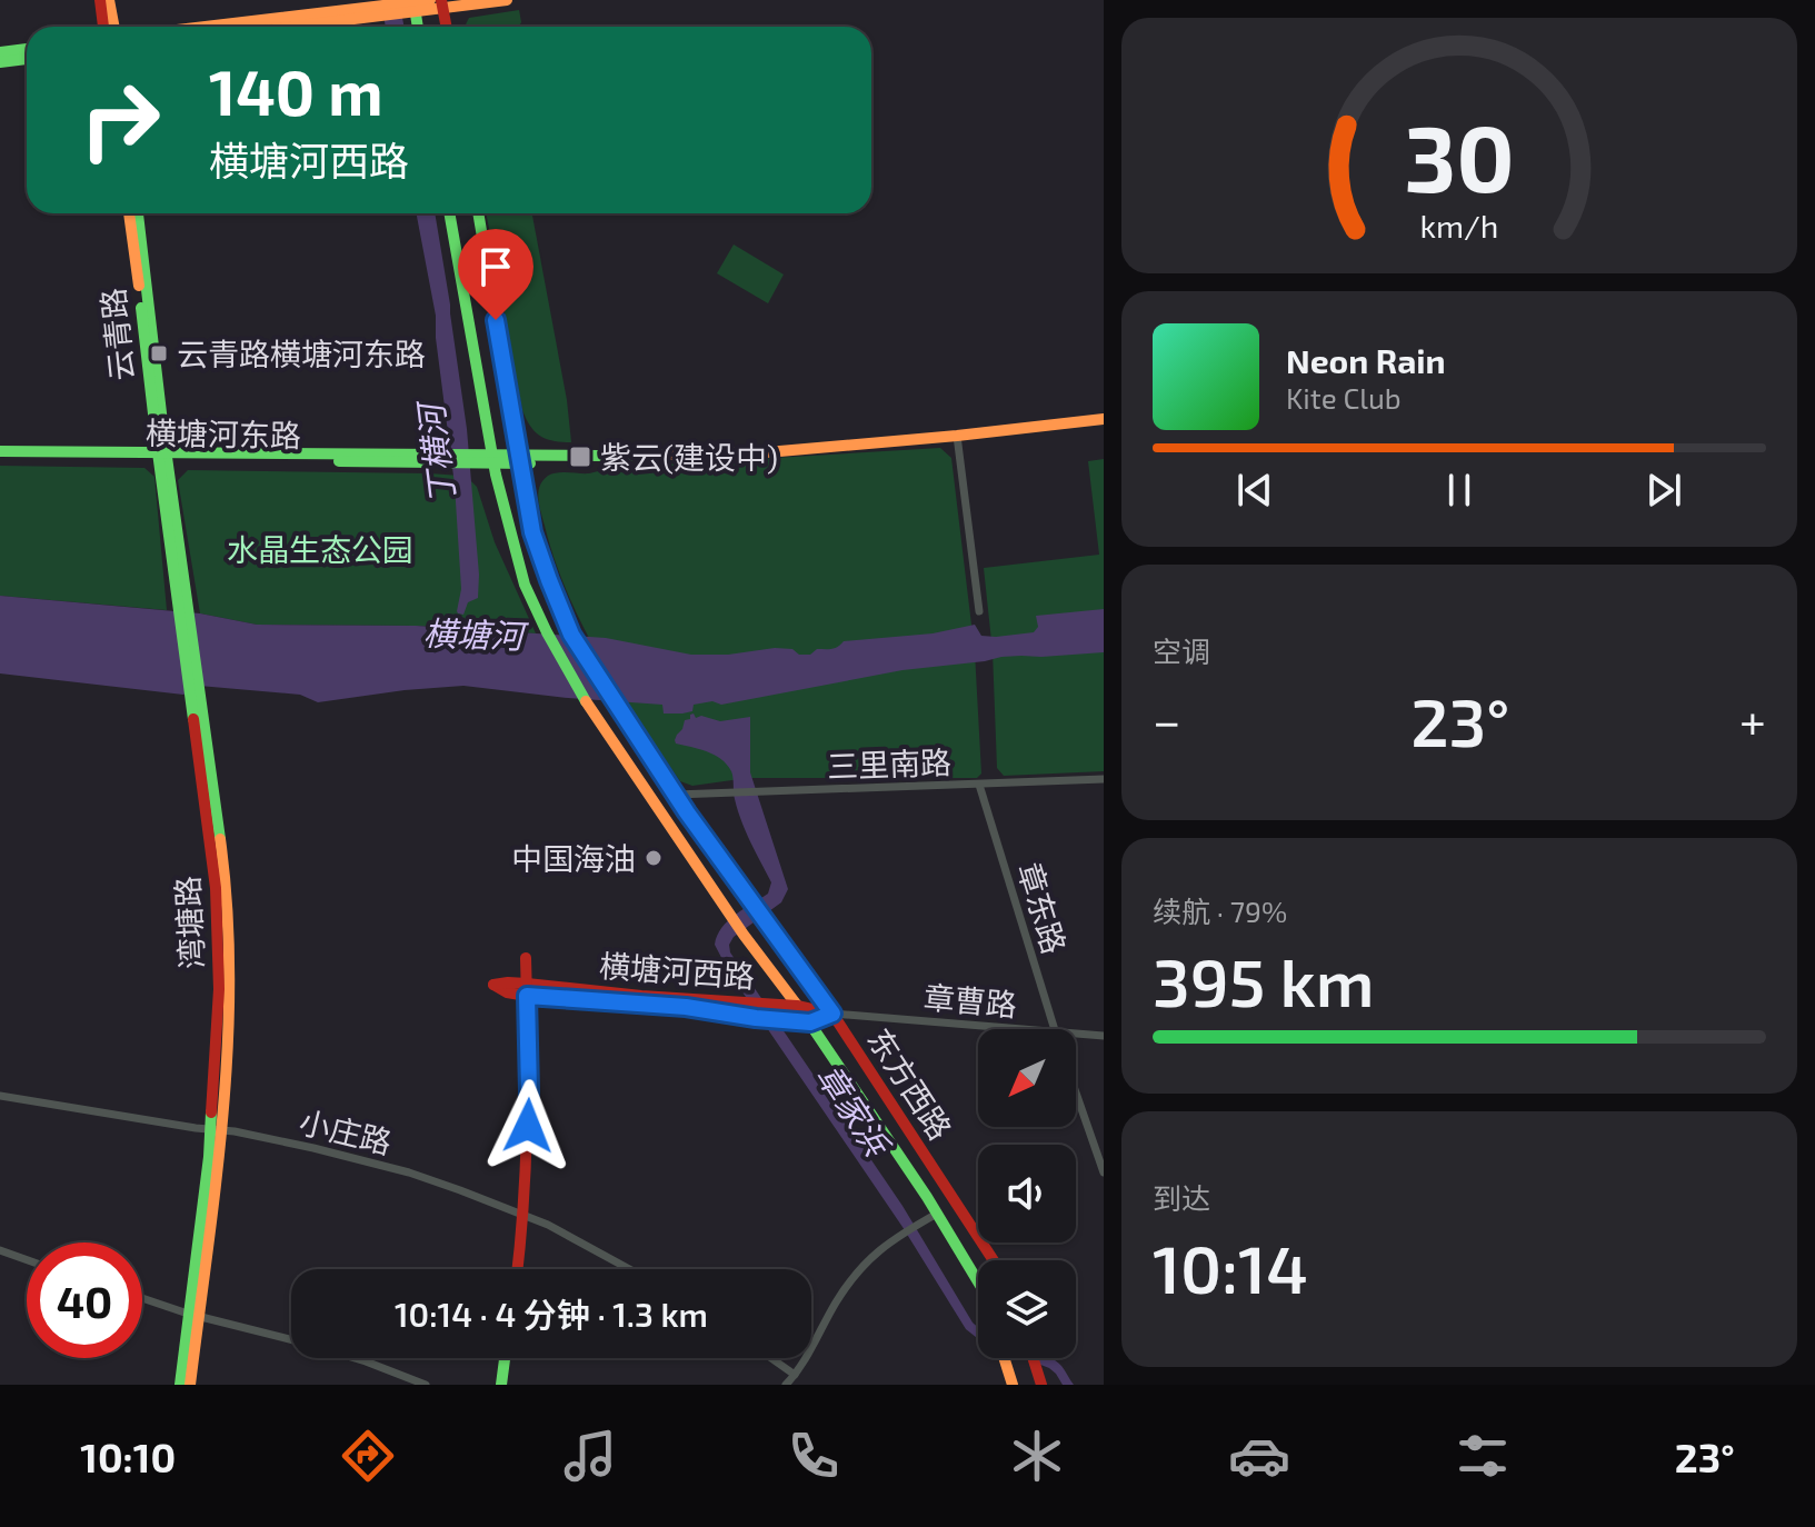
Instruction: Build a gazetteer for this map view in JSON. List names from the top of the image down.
{
  "streets": {
    "main road": [
      "云青路",
      "横塘河东路",
      "湾塘路",
      "横塘河西路",
      "东方西路"
    ],
    "street": [
      "三里南路",
      "章东路",
      "章曹路",
      "小庄路"
    ]
  },
  "crossings": [
    ["云青路", "横塘河东路"],
    ["云青路", "湾塘路"],
    ["横塘河东路", "湾塘路"],
    ["横塘河东路", "东方西路"],
    ["三里南路", "章东路"],
    ["三里南路", "东方西路"],
    ["湾塘路", "小庄路"],
    ["横塘河西路", "章曹路"],
    ["横塘河西路", "东方西路"],
    ["章曹路", "东方西路"]
  ],
  "water": ["丁横河", "横塘河", "章家浜"],
  "parks": ["水晶生态公园"],
  "places": {
    "transit": ["云青路横塘河东路", "紫云(建设中)"],
    "other": ["中国海油"]
  },
  "north": "bottom left",
  "page": {
    "turn": ["140 m", "横塘河西路"],
    "song": ["Neon Rain", "Kite Club"],
    "tile": [
      "空调",
      ["续航 · 79%", "395 km"],
      ["到达", "10:14"]
    ],
    "heat": ["−", "23°", "+"],
    "limit": "40",
    "trip": "10:14 · 4 分钟 · 1.3 km",
    "tabs": ["10:10", "23°"],
    "gauge": ["30", "km/h"]
  }
}
